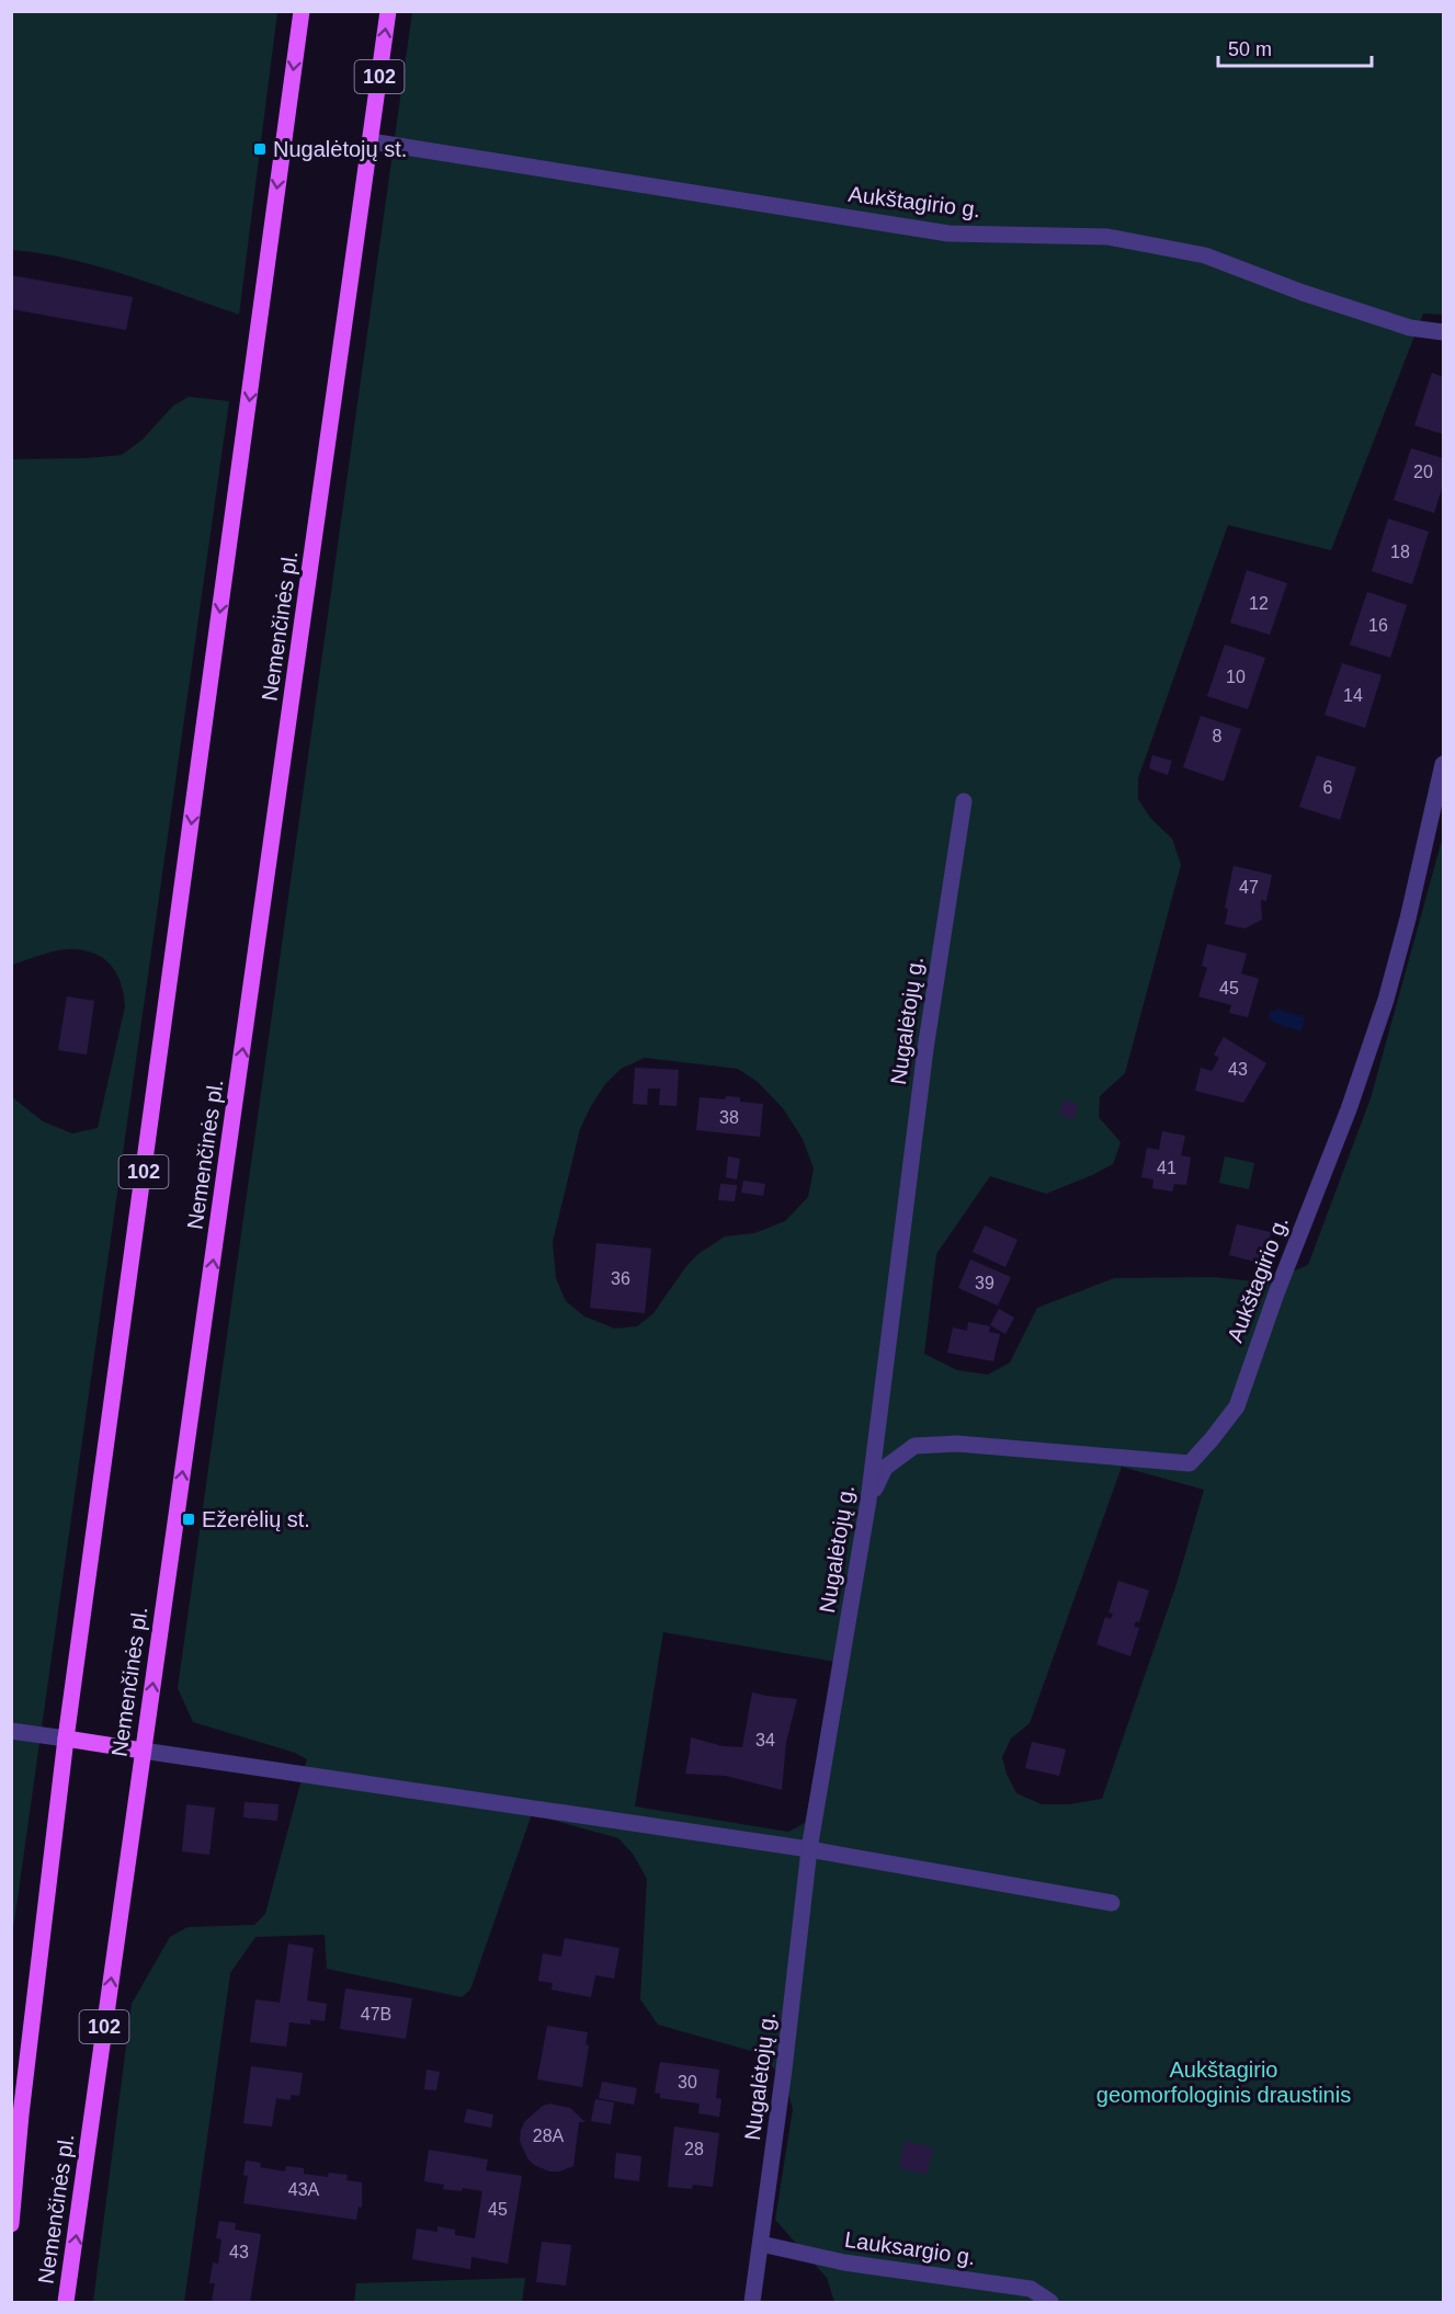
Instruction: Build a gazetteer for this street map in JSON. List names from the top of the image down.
{
  "streets": {
    "main road": ["102", "Nemenčinės pl."],
    "street": ["Aukštagirio g.", "Nugalėtojų g.", "Lauksargio g."]
  },
  "crossings": [
    ["Aukštagirio g.", "Nemenčinės pl."],
    ["Aukštagirio g.", "Nugalėtojų g."],
    ["Nugalėtojų g.", "Lauksargio g."]
  ],
  "parks": ["Aukštagirio geomorfologinis draustinis"],
  "places": {
    "transit": ["Nugalėtojų st.", "Ežerėlių st."]
  },
  "house_numbers": [
    "20",
    "18",
    "12",
    "16",
    "10",
    "14",
    "8",
    "6",
    "47",
    "45",
    "43",
    "38",
    "41",
    "36",
    "39",
    "34",
    "47B",
    "30",
    "28A",
    "28",
    "43A",
    "45",
    "43"
  ],
  "scale_bar": "50 m"
}
